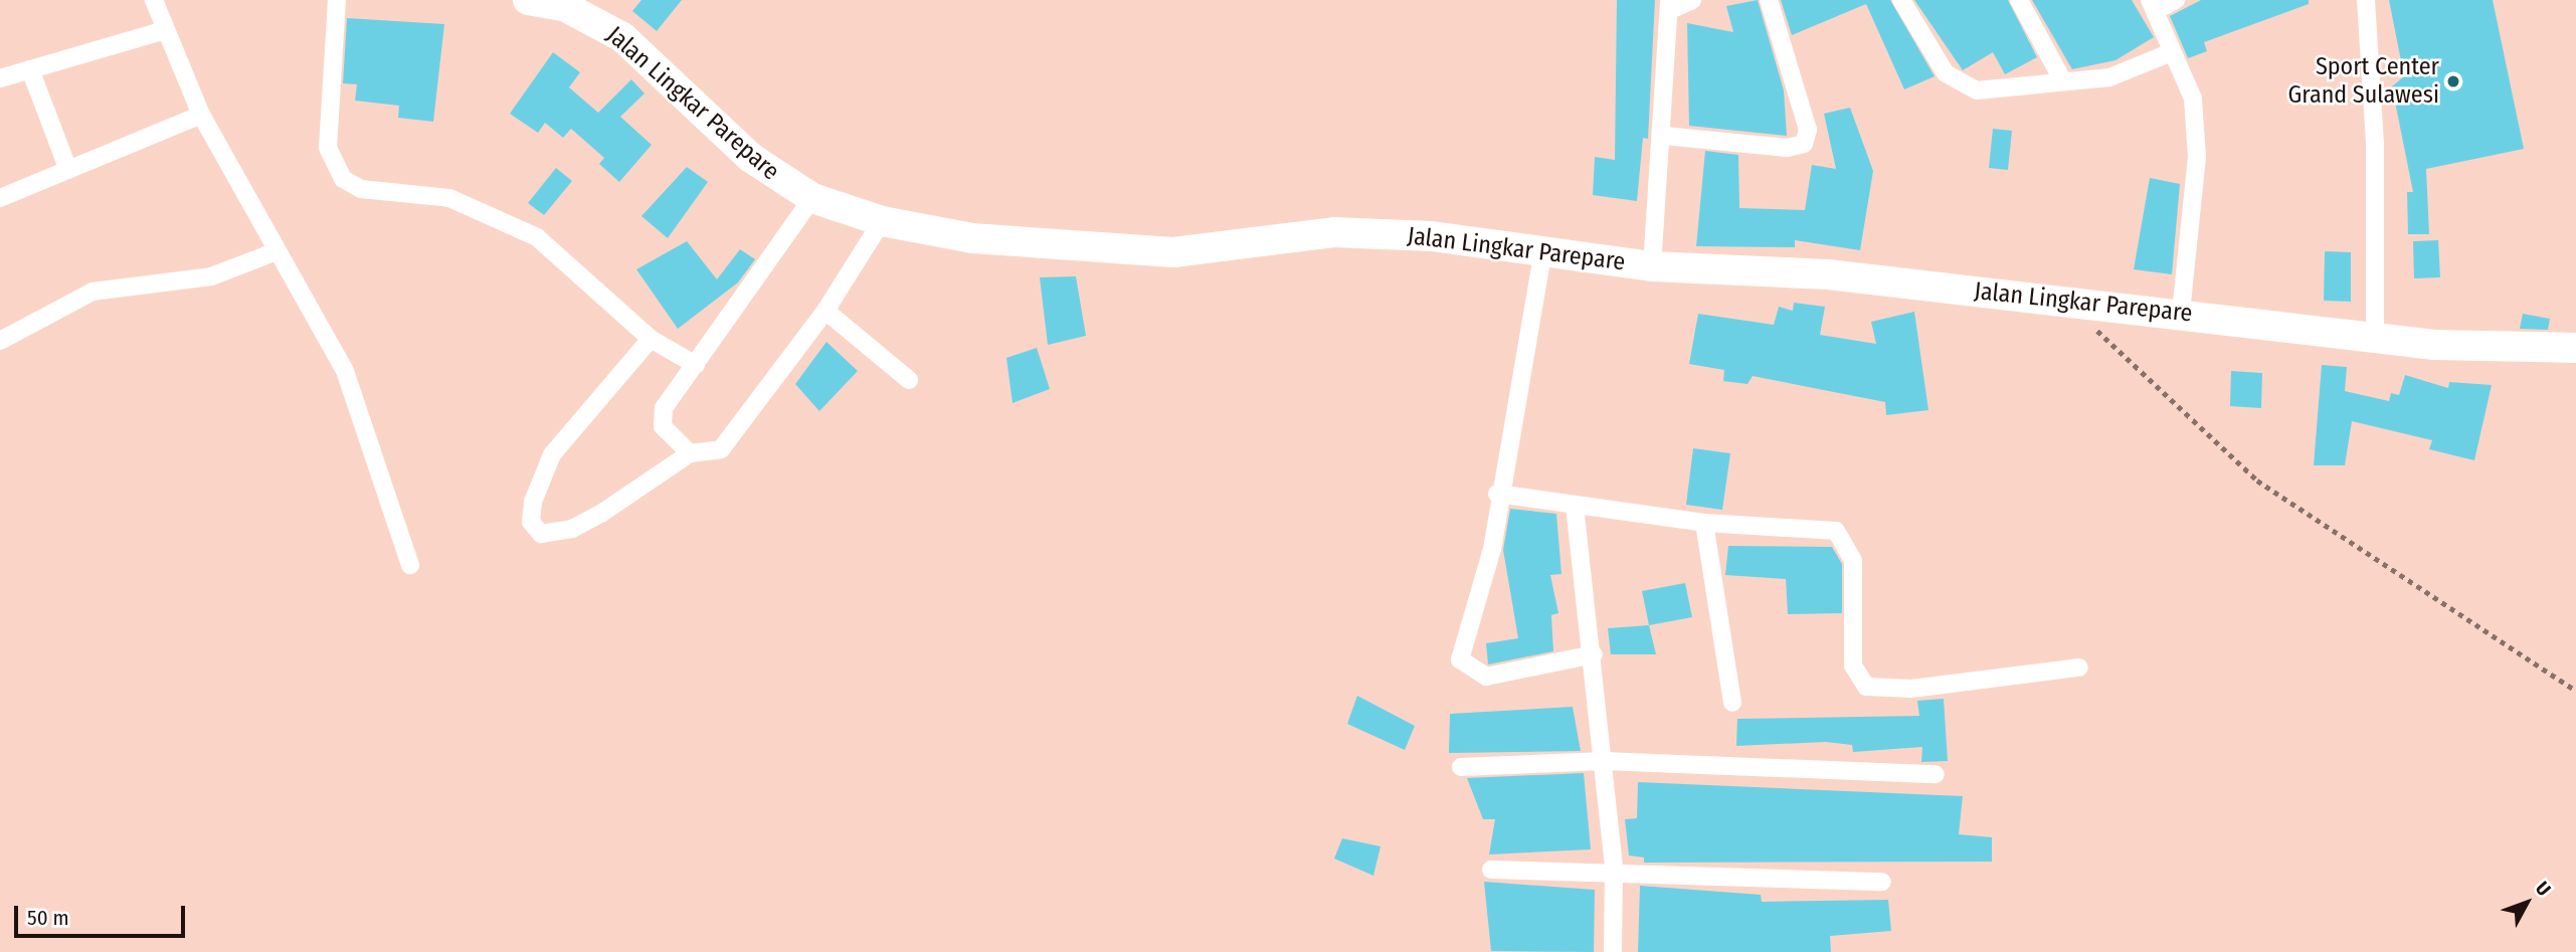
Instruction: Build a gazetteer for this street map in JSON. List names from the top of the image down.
{
  "streets": {
    "highway": ["Jalan Lingkar Parepare"]
  },
  "places": ["Sport Center Grand Sulawesi"],
  "scale_bar": "50 m",
  "north": "top right"
}
